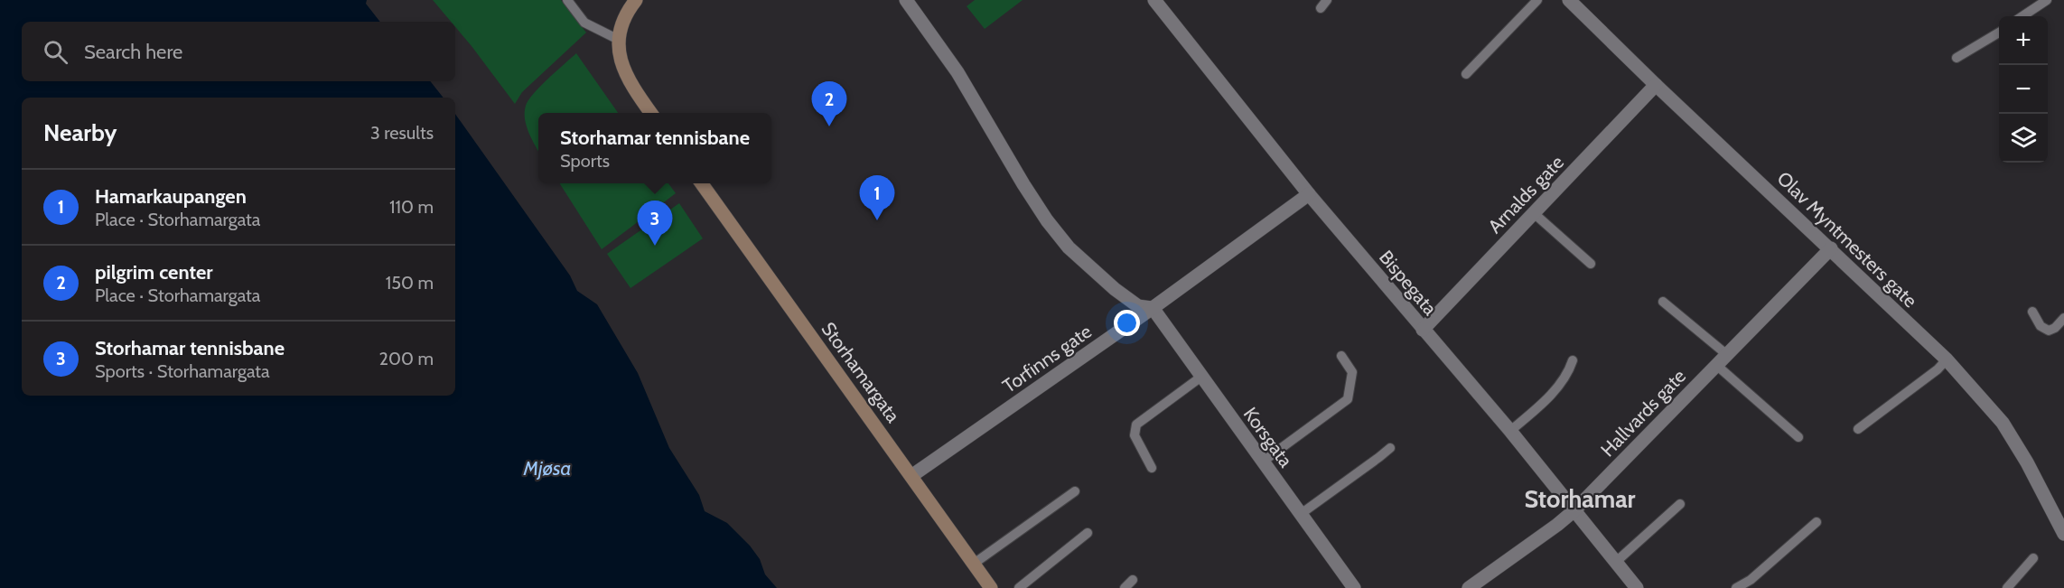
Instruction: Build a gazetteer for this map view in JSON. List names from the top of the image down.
{
  "streets": {
    "main road": ["Storhamargata"],
    "street": [
      "Arnalds gate",
      "Olav Myntmesters gate",
      "Bispegata",
      "Torfinns gate",
      "Hallvards gate",
      "Korsgata"
    ]
  },
  "crossings": [
    ["Arnalds gate", "Olav Myntmesters gate"],
    ["Arnalds gate", "Bispegata"],
    ["Olav Myntmesters gate", "Hallvards gate"],
    ["Bispegata", "Torfinns gate"],
    ["Bispegata", "Hallvards gate"],
    ["Torfinns gate", "Storhamargata"],
    ["Torfinns gate", "Korsgata"]
  ],
  "districts": ["Storhamar"],
  "water": ["Mjøsa"],
  "page": {
    "map_buttons": ["+", "−"],
    "search": "Search here",
    "pins": ["2", "1", "3"],
    "heading": ["Nearby", "3 results"],
    "popup": ["Storhamar tennisbane", "Sports"],
    "list": [
      {
        "mark": "1",
        "name": "Hamarkaupangen",
        "note": "Place · Storhamargata",
        "value": "110 m"
      },
      {
        "mark": "2",
        "name": "pilgrim center",
        "note": "Place · Storhamargata",
        "value": "150 m"
      },
      {
        "mark": "3",
        "name": "Storhamar tennisbane",
        "note": "Sports · Storhamargata",
        "value": "200 m"
      }
    ]
  }
}
